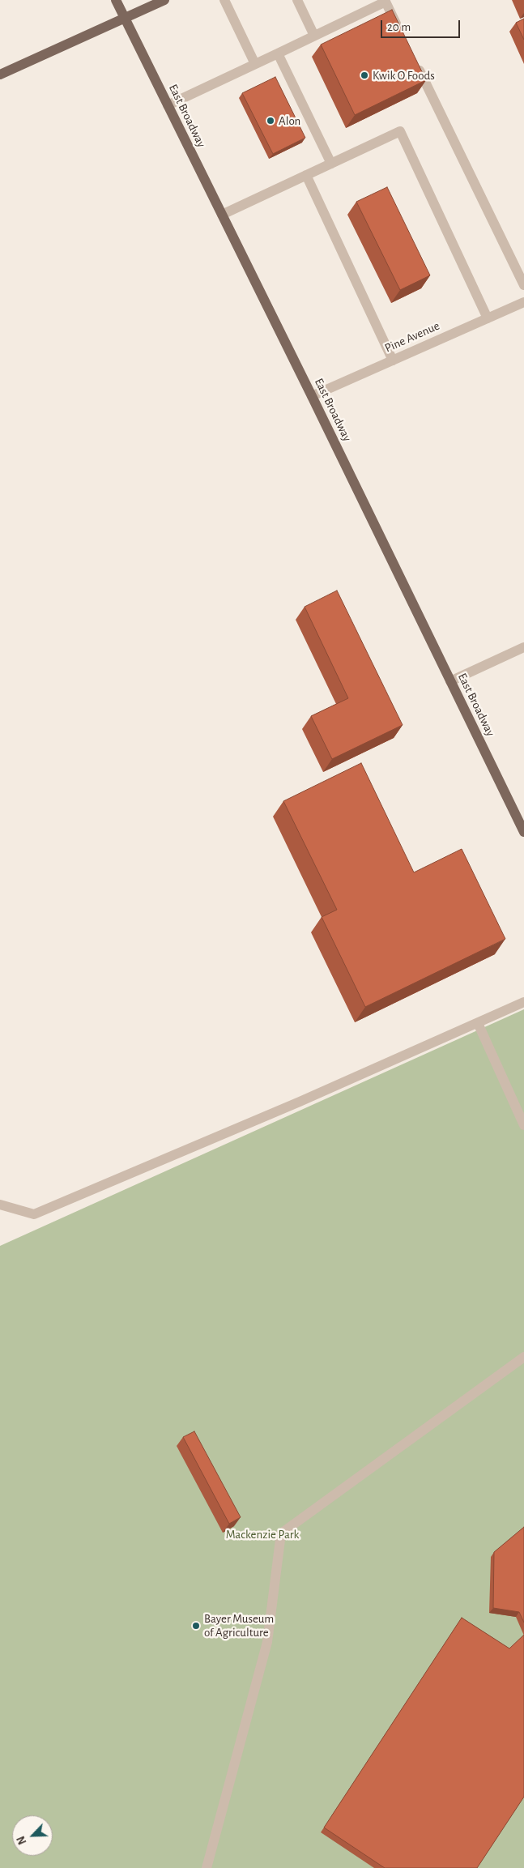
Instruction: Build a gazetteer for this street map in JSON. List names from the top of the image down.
{
  "streets": {
    "main road": ["East Broadway"],
    "street": ["Pine Avenue"]
  },
  "crossings": [
    ["East Broadway", "Pine Avenue"]
  ],
  "parks": ["Mackenzie Park"],
  "places": ["Kwik O Foods", "Alon", "Bayer Museum of Agriculture"],
  "scale_bar": "20 m",
  "north": "bottom left"
}
